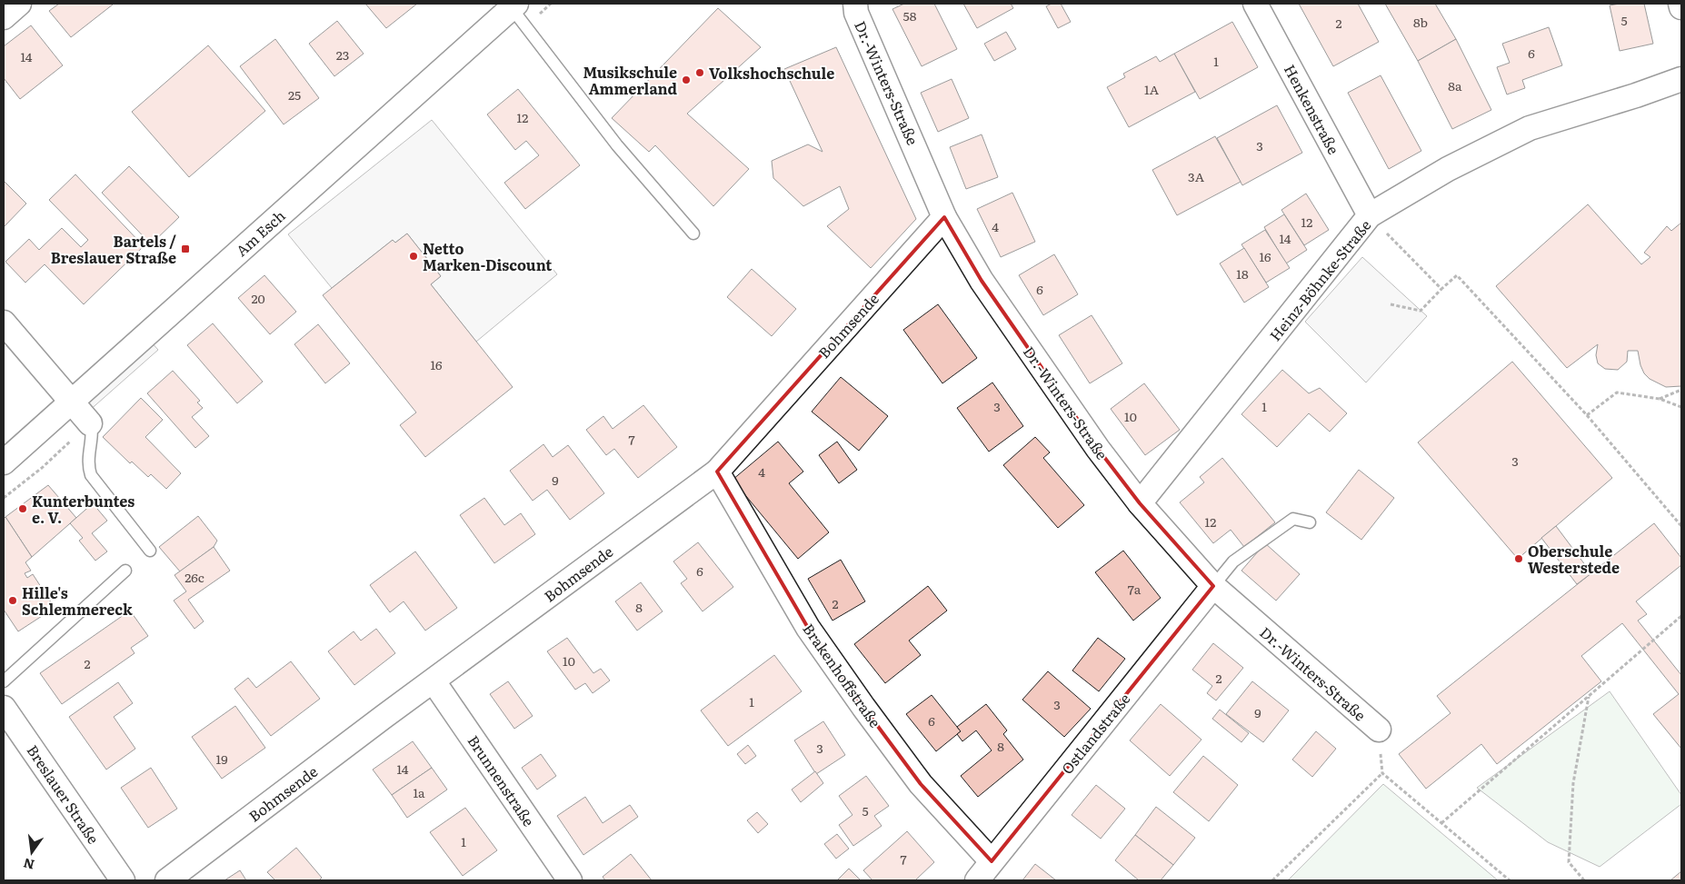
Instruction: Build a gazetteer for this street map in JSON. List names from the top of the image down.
{
  "streets": {
    "street": [
      "Dr.-Winters-Straße",
      "Henkenstraße",
      "Am Esch",
      "Heinz-Böhnke-Straße",
      "Bohmsende",
      "Brakenhoffstraße",
      "Ostlandstraße",
      "Brunnenstraße",
      "Breslauer Straße"
    ]
  },
  "crossings": [
    ["Dr.-Winters-Straße", "Heinz-Böhnke-Straße"],
    ["Dr.-Winters-Straße", "Bohmsende"],
    ["Dr.-Winters-Straße", "Ostlandstraße"],
    ["Henkenstraße", "Heinz-Böhnke-Straße"],
    ["Bohmsende", "Brakenhoffstraße"],
    ["Bohmsende", "Brunnenstraße"],
    ["Brakenhoffstraße", "Ostlandstraße"]
  ],
  "places": {
    "other": [
      "Volkshochschule",
      "Musikschule Ammerland",
      "Netto Marken-Discount",
      "Kunterbuntes e. V.",
      "Oberschule Westerstede",
      "Hille's Schlemmereck"
    ],
    "transit": ["Bartels / Breslauer Straße"]
  },
  "house_numbers": [
    "58",
    "5",
    "8b",
    "2",
    "6",
    "23",
    "14",
    "1",
    "8a",
    "1A",
    "25",
    "12",
    "3",
    "3A",
    "12",
    "4",
    "14",
    "16",
    "18",
    "6",
    "20",
    "16",
    "3",
    "1",
    "10",
    "7",
    "3",
    "4",
    "9",
    "12",
    "6",
    "26c",
    "7a",
    "2",
    "8",
    "10",
    "2",
    "2",
    "1",
    "3",
    "9",
    "6",
    "8",
    "3",
    "19",
    "14",
    "1a",
    "5",
    "1",
    "7"
  ],
  "north": "bottom"
}
